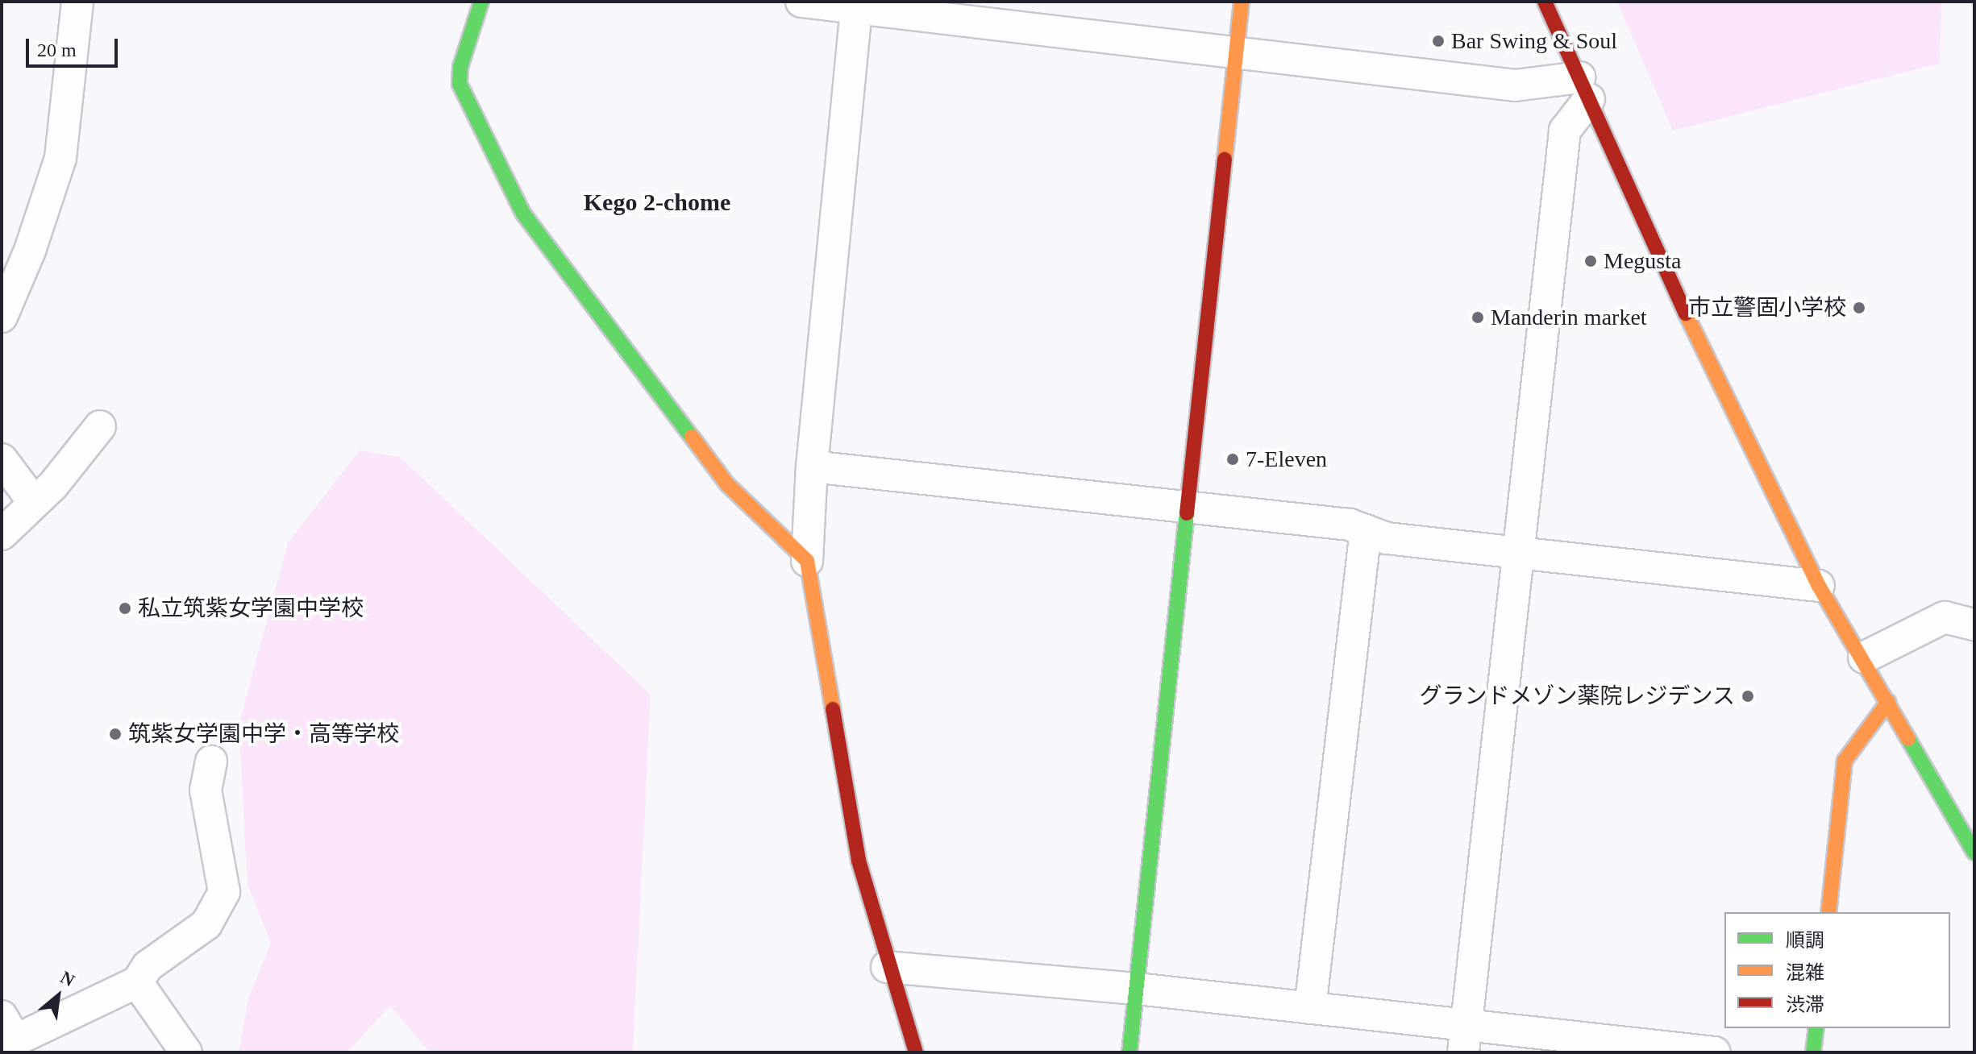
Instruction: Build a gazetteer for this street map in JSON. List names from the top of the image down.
{
  "districts": ["Kego 2-chome"],
  "places": [
    "Bar Swing & Soul",
    "Megusta",
    "市立警固小学校",
    "Manderin market",
    "7-Eleven",
    "私立筑紫女学園中学校",
    "グランドメゾン薬院レジデンス",
    "筑紫女学園中学・高等学校"
  ],
  "legend": ["順調", "混雑", "渋滞"],
  "scale_bar": "20 m",
  "north": "top right"
}
